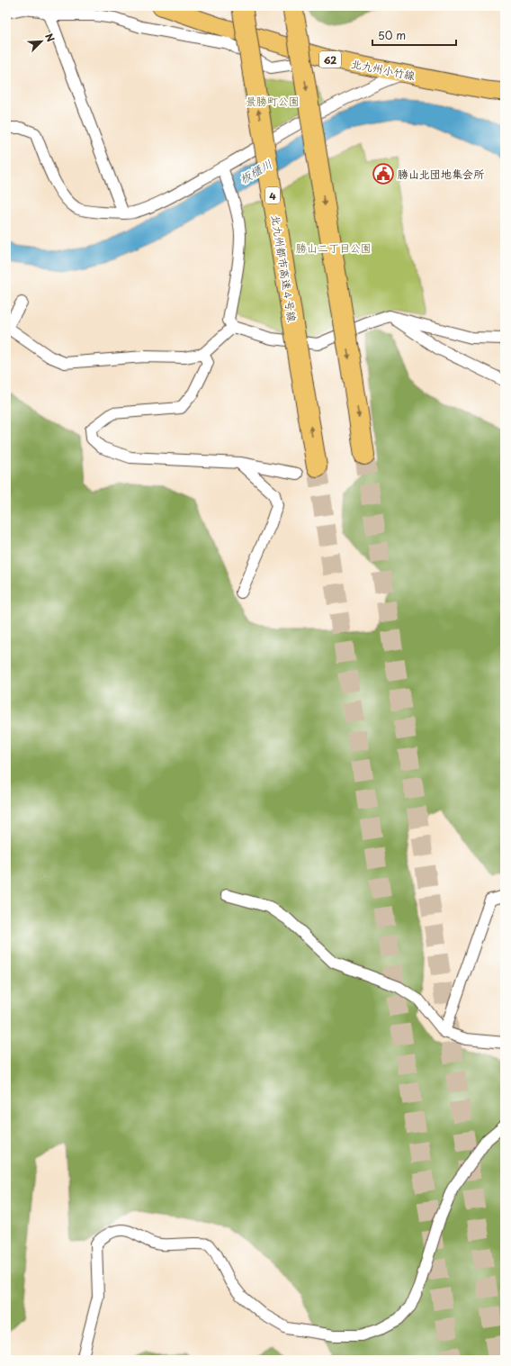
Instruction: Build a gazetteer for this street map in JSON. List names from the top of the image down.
{
  "streets": {
    "highway": ["4", "北九州都市高速４号線"],
    "main road": ["62", "北九州小竹線"]
  },
  "water": ["板櫃川"],
  "parks": ["景勝町公園", "勝山二丁目公園"],
  "places": {
    "public building": ["勝山北団地集会所"]
  },
  "scale_bar": "50 m",
  "north": "top right"
}
